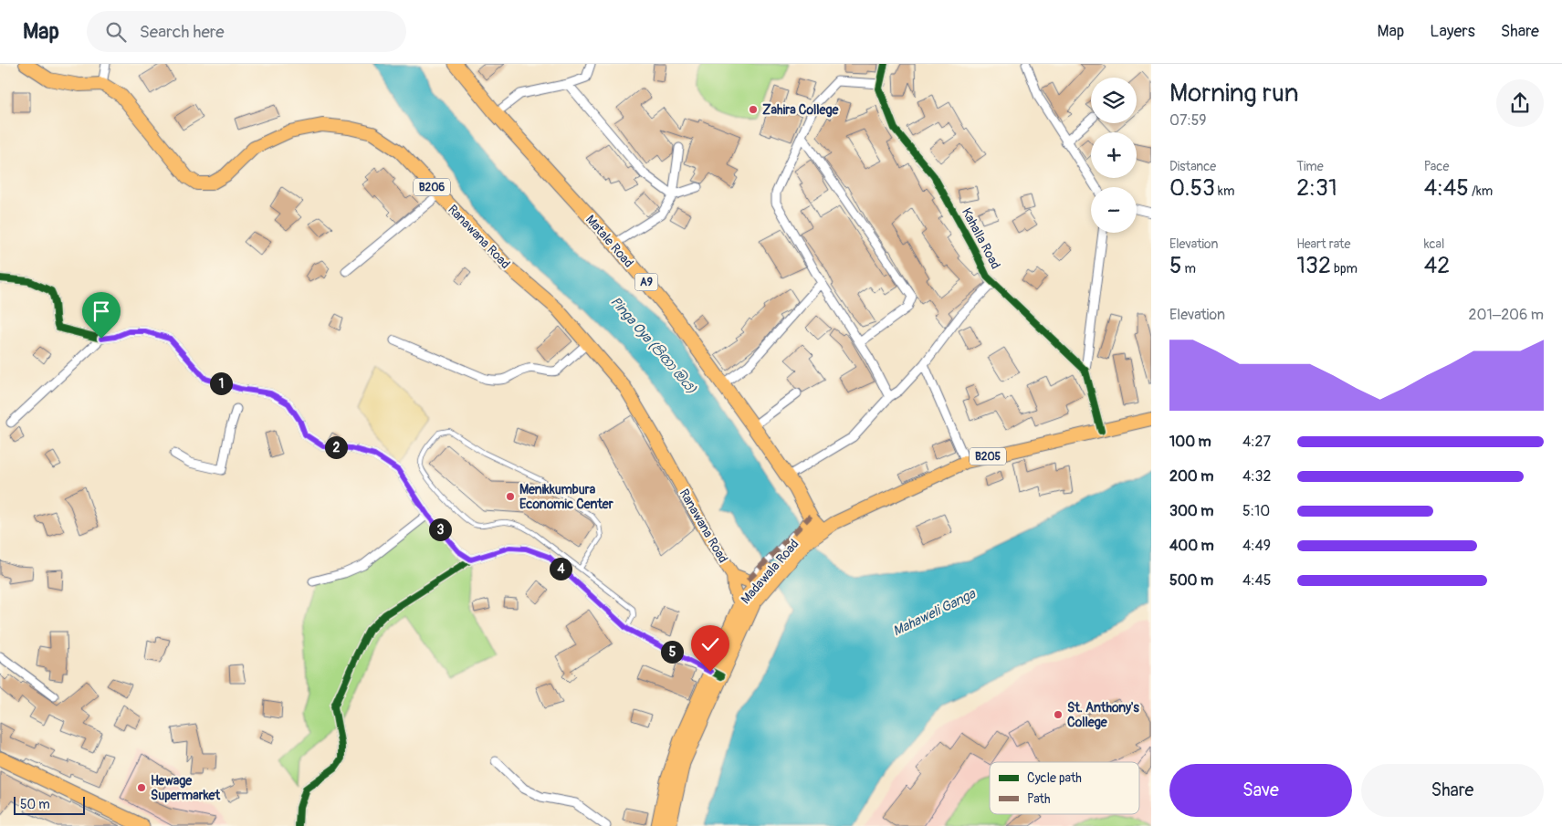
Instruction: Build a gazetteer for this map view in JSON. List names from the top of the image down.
{
  "streets": {
    "highway": ["Matale Road", "A9", "Madawala Road"],
    "main road": ["B206", "Ranawana Road", "B205"],
    "street": ["Kahalla Road"]
  },
  "crossings": [
    ["B206", "Ranawana Road"],
    ["B206", "Madawala Road"],
    ["Matale Road", "Madawala Road"]
  ],
  "water": ["Pinga Oya (පිඟා ඔය)", "Mahaweli Ganga"],
  "places": [
    "Zahira College",
    "Menikkumbura Economic Center",
    "St. Anthony's College",
    "Hewage Supermarket"
  ],
  "legend": ["Cycle path", "Path"],
  "scale_bar": "50 m",
  "page": {
    "header": "Map",
    "search": "Search here",
    "nav": ["Map", "Layers", "Share"],
    "heading": ["Morning run", "07:59"],
    "map_buttons": ["+", "−"],
    "stats": [
      ["Distance", "0.53 km"],
      ["Time", "2:31"],
      ["Pace", "4:45 /km"],
      ["Elevation", "5 m"],
      ["Heart rate", "132 bpm"],
      ["kcal", "42"]
    ],
    "chart": ["Elevation", "201–206 m"],
    "pins": [
      "1",
      "2",
      "3",
      "4",
      "5"
    ],
    "list": [
      {
        "name": "100 m",
        "note": "4:27"
      },
      {
        "name": "200 m",
        "note": "4:32"
      },
      {
        "name": "300 m",
        "note": "5:10"
      },
      {
        "name": "400 m",
        "note": "4:49"
      },
      {
        "name": "500 m",
        "note": "4:45"
      }
    ],
    "buttons": ["Save", "Share"],
    "scale": "50 m"
  }
}
